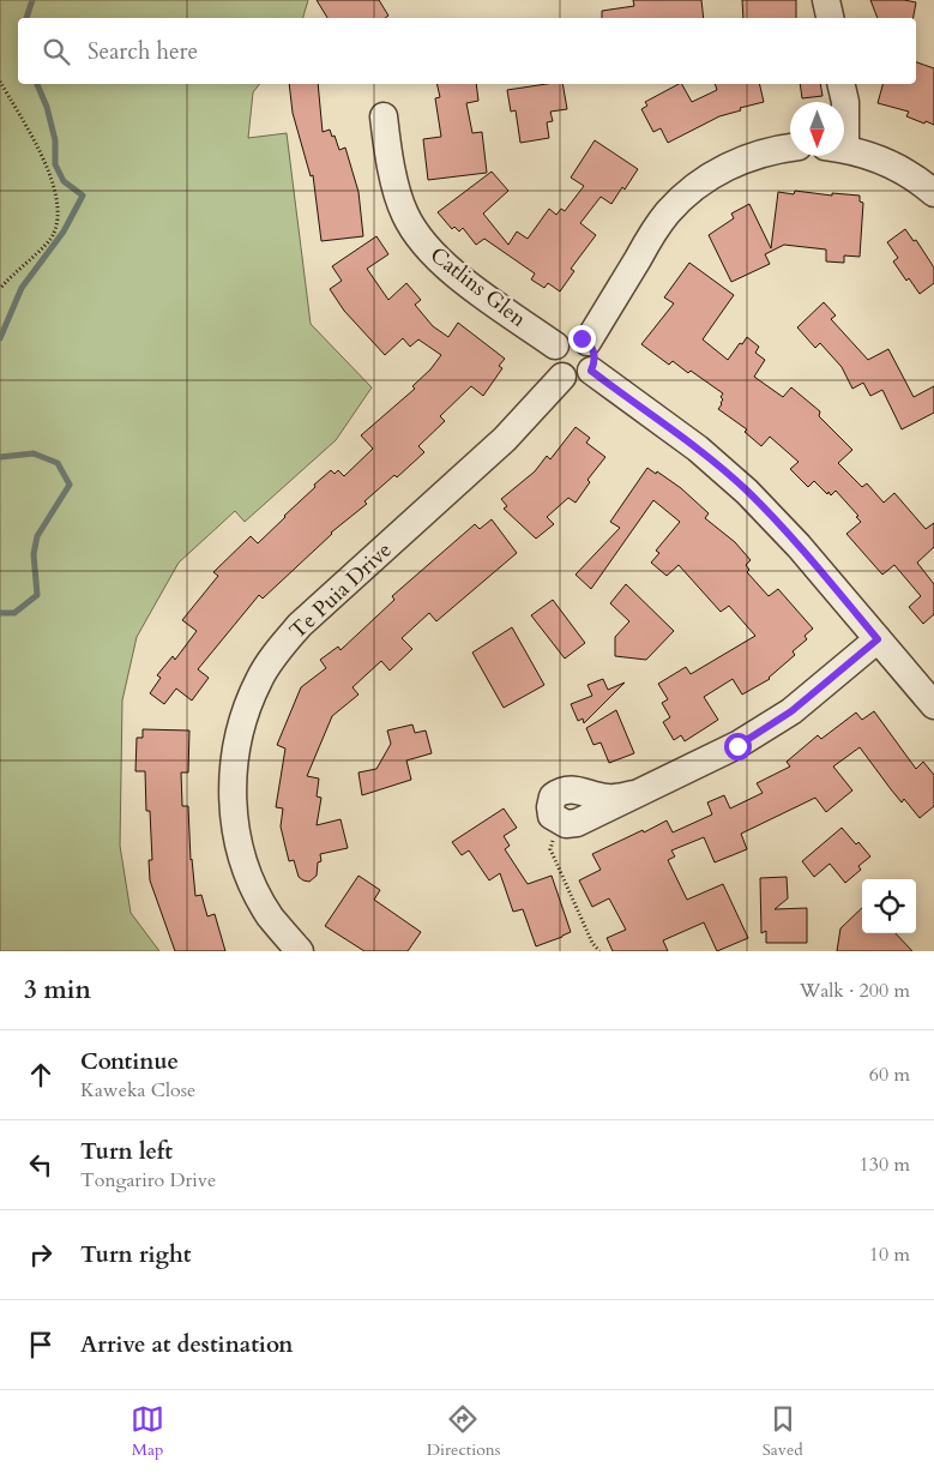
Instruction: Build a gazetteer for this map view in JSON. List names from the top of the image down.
{
  "streets": {
    "street": ["Catlins Glen", "Te Puia Drive"]
  },
  "crossings": [
    ["Catlins Glen", "Te Puia Drive"]
  ],
  "north": "bottom",
  "page": {
    "search": "Search here",
    "heading": ["3 min", "Walk · 200 m"],
    "list": [
      ["Continue", "Kaweka Close", "60 m"],
      ["Turn left", "Tongariro Drive", "130 m"],
      ["Turn right", "10 m"],
      "Arrive at destination"
    ],
    "nav": ["Map", "Directions", "Saved"]
  }
}
